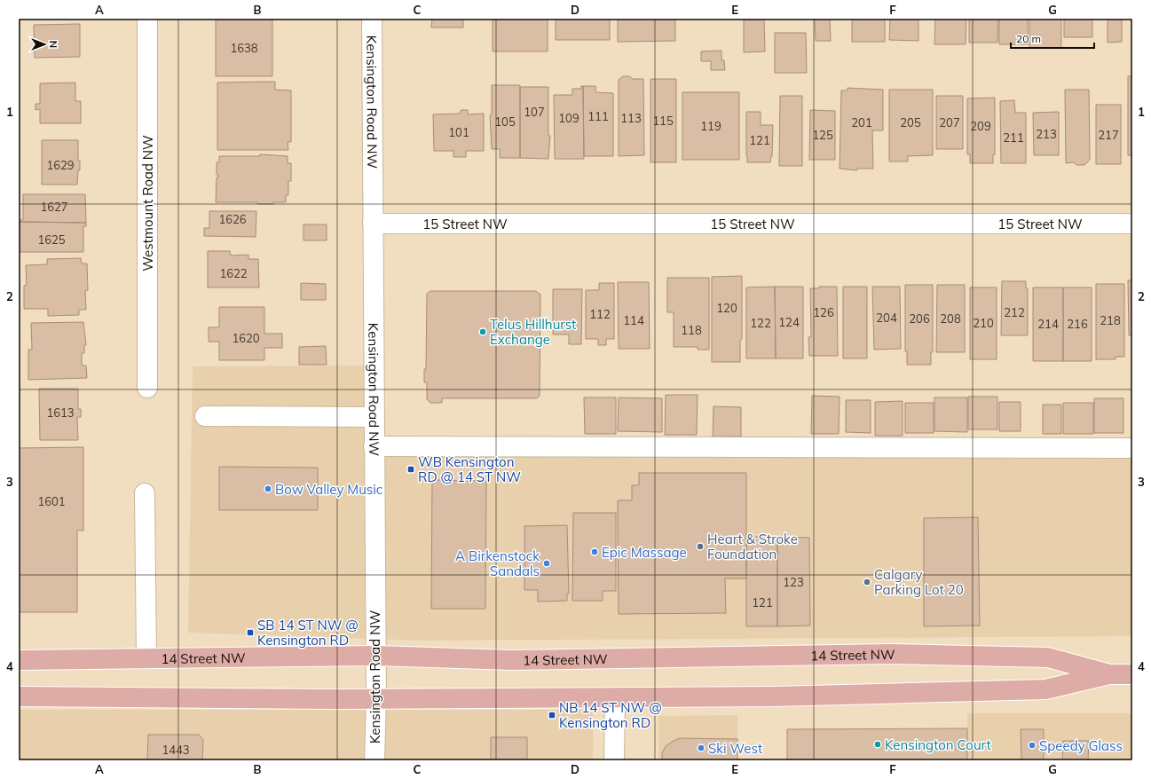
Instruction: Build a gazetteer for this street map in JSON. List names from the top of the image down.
{
  "streets": {
    "main road": ["14 Street NW"],
    "street": ["Kensington Road NW", "Westmount Road NW", "15 Street NW"]
  },
  "crossings": [
    ["Kensington Road NW", "15 Street NW"],
    ["Kensington Road NW", "14 Street NW"]
  ],
  "places": {
    "other": [
      "Telus Hillhurst Exchange",
      "Bow Valley Music",
      "Heart & Stroke Foundation",
      "Epic Massage",
      "A Birkenstock Sandals",
      "Calgary Parking Lot 20",
      "Kensington Court",
      "Speedy Glass",
      "Ski West"
    ],
    "transit": ["WB Kensington RD @ 14 ST NW", "SB 14 ST NW @ Kensington RD", "NB 14 ST NW @ Kensington RD"]
  },
  "house_numbers": [
    "1638",
    "107",
    "111",
    "109",
    "113",
    "115",
    "105",
    "201",
    "205",
    "207",
    "119",
    "209",
    "101",
    "213",
    "125",
    "217",
    "211",
    "121",
    "1629",
    "1627",
    "1626",
    "1625",
    "1622",
    "120",
    "126",
    "212",
    "112",
    "204",
    "206",
    "208",
    "114",
    "218",
    "124",
    "122",
    "210",
    "214",
    "216",
    "118",
    "1620",
    "1613",
    "1601",
    "123",
    "121",
    "1443"
  ],
  "scale_bar": "20 m",
  "north": "right",
  "grid": {
    "columns": [
      "A",
      "B",
      "C",
      "D",
      "E",
      "F",
      "G"
    ],
    "rows": [
      "1",
      "2",
      "3",
      "4"
    ]
  }
}
